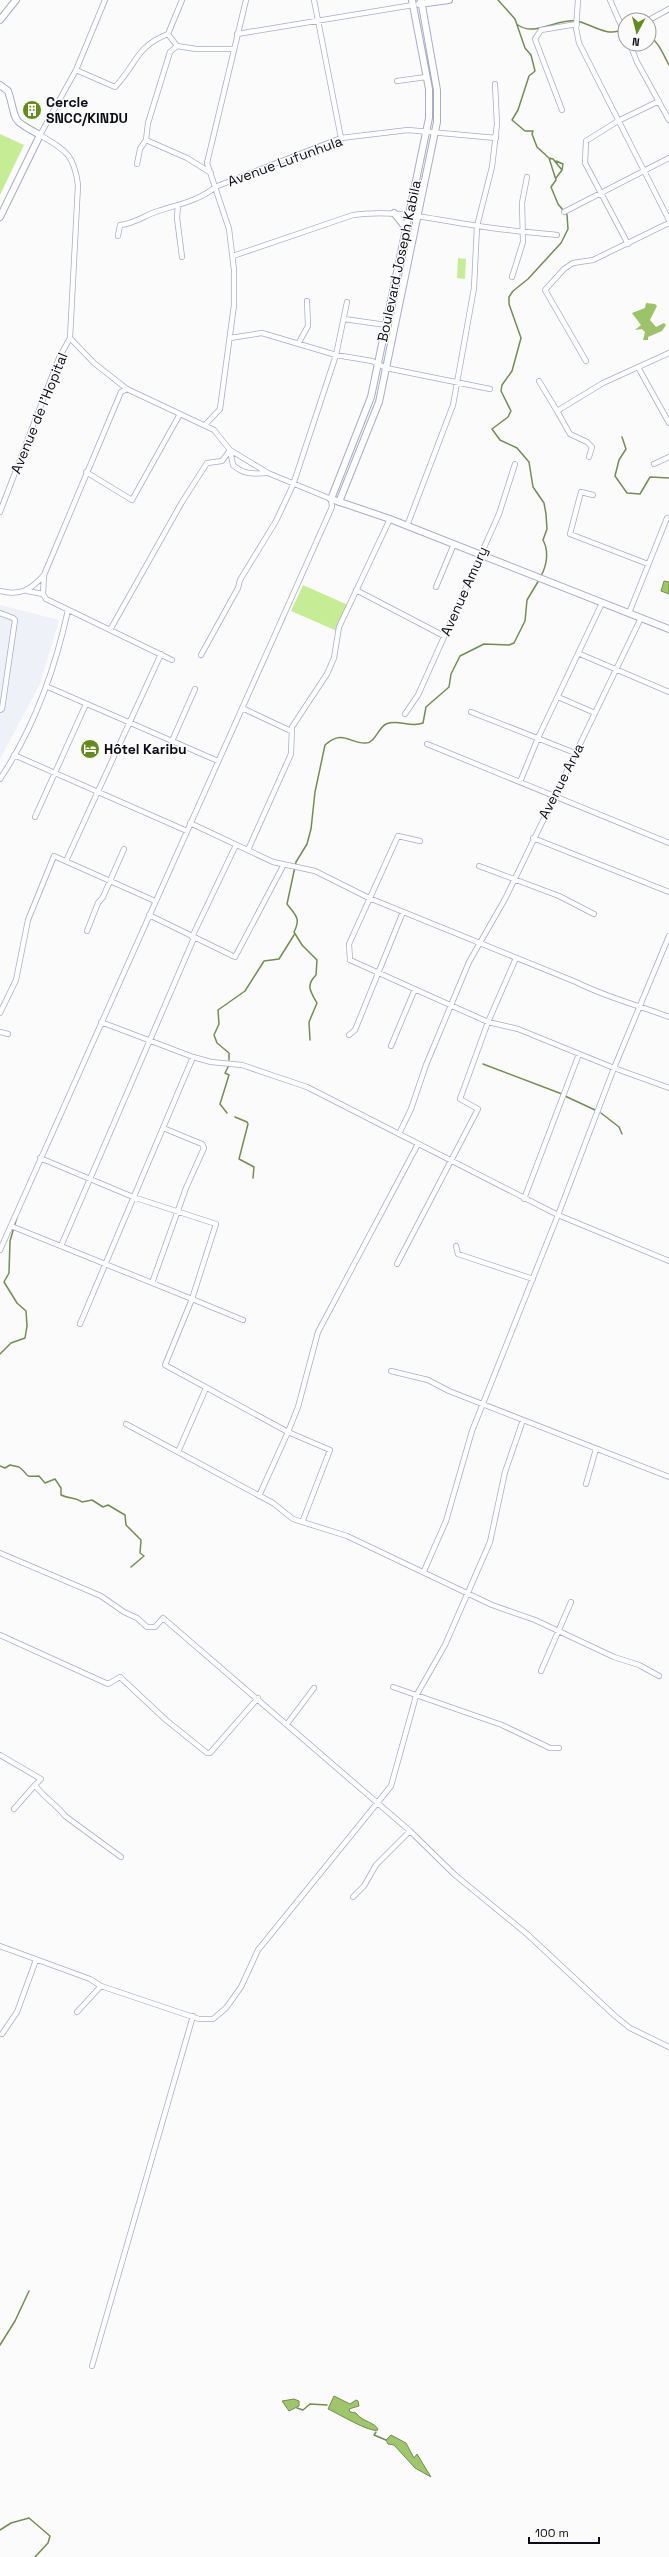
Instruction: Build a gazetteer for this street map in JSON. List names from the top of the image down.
{
  "streets": {
    "street": [
      "Avenue Lufunhula",
      "Boulevard Joseph Kabila",
      "Avenue de l'Hopital",
      "Avenue Amury",
      "Avenue Arva"
    ]
  },
  "crossings": [
    ["Avenue Lufunhula", "Boulevard Joseph Kabila"]
  ],
  "places": {
    "building": ["Cercle SNCC/KINDU"],
    "hotel": ["Hôtel Karibu"]
  },
  "scale_bar": "100 m",
  "north": "bottom"
}
